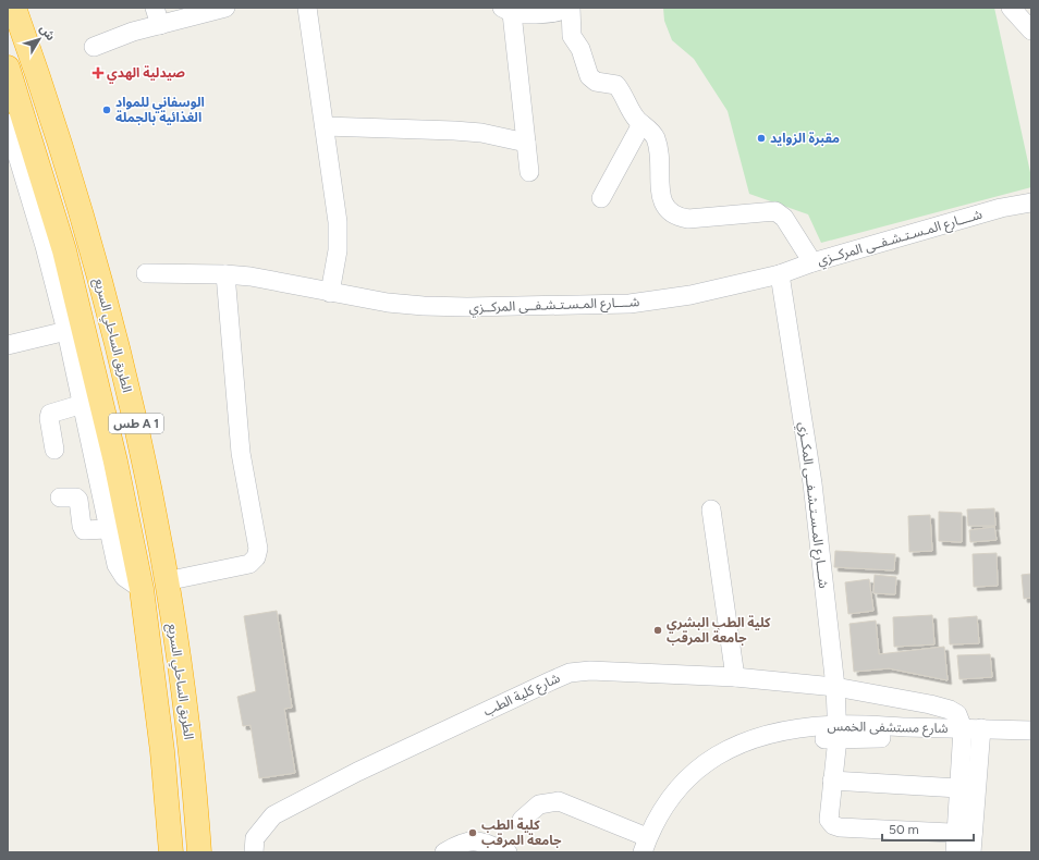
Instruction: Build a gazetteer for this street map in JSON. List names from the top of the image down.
{
  "streets": {
    "highway": ["الطريق الساحلي السريع", "طس A 1"],
    "street": [
      "شــــارع المـسـتـشـفــى المركــزي",
      "شــــارع المـسـتـشـفــى المكــزي",
      "شارع كلية الطب",
      "شارع مستشفى الخمس"
    ]
  },
  "crossings": [
    ["شــــارع المـسـتـشـفــى المركــزي", "شــــارع المـسـتـشـفــى المكــزي"],
    ["شــــارع المـسـتـشـفــى المكــزي", "شارع كلية الطب"],
    ["شــــارع المـسـتـشـفــى المكــزي", "شارع مستشفى الخمس"],
    ["شارع كلية الطب", "شارع مستشفى الخمس"]
  ],
  "places": {
    "health": ["صيدلية الهدي"],
    "other": [
      "الوسفاني للمواد الغذائية بالجملة",
      "مقبرة الزوايد",
      "كلية الطب البشري جامعة المرقب",
      "كلية الطب جامعة المرقب"
    ]
  },
  "scale_bar": "50 m",
  "north": "top right"
}
